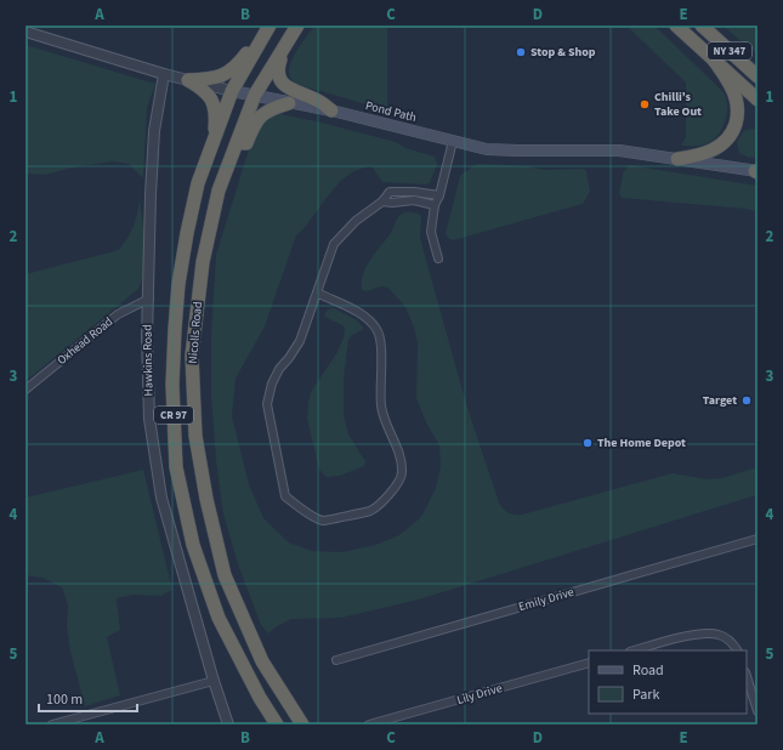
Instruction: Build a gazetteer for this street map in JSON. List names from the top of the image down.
{
  "streets": {
    "highway": ["NY 347", "Nicolls Road", "CR 97"],
    "main road": ["Pond Path"],
    "street": [
      "Oxhead Road",
      "Hawkins Road",
      "Emily Drive",
      "Lily Drive"
    ]
  },
  "crossings": [
    ["Pond Path", "Nicolls Road"],
    ["Pond Path", "Hawkins Road"],
    ["Oxhead Road", "Hawkins Road"]
  ],
  "places": [
    "Stop & Shop",
    "Chilli's Take Out",
    "Target",
    "The Home Depot"
  ],
  "legend": ["Road", "Park"],
  "scale_bar": "100 m",
  "grid": {
    "columns": [
      "A",
      "B",
      "C",
      "D",
      "E"
    ],
    "rows": [
      "1",
      "2",
      "3",
      "4",
      "5"
    ]
  }
}
